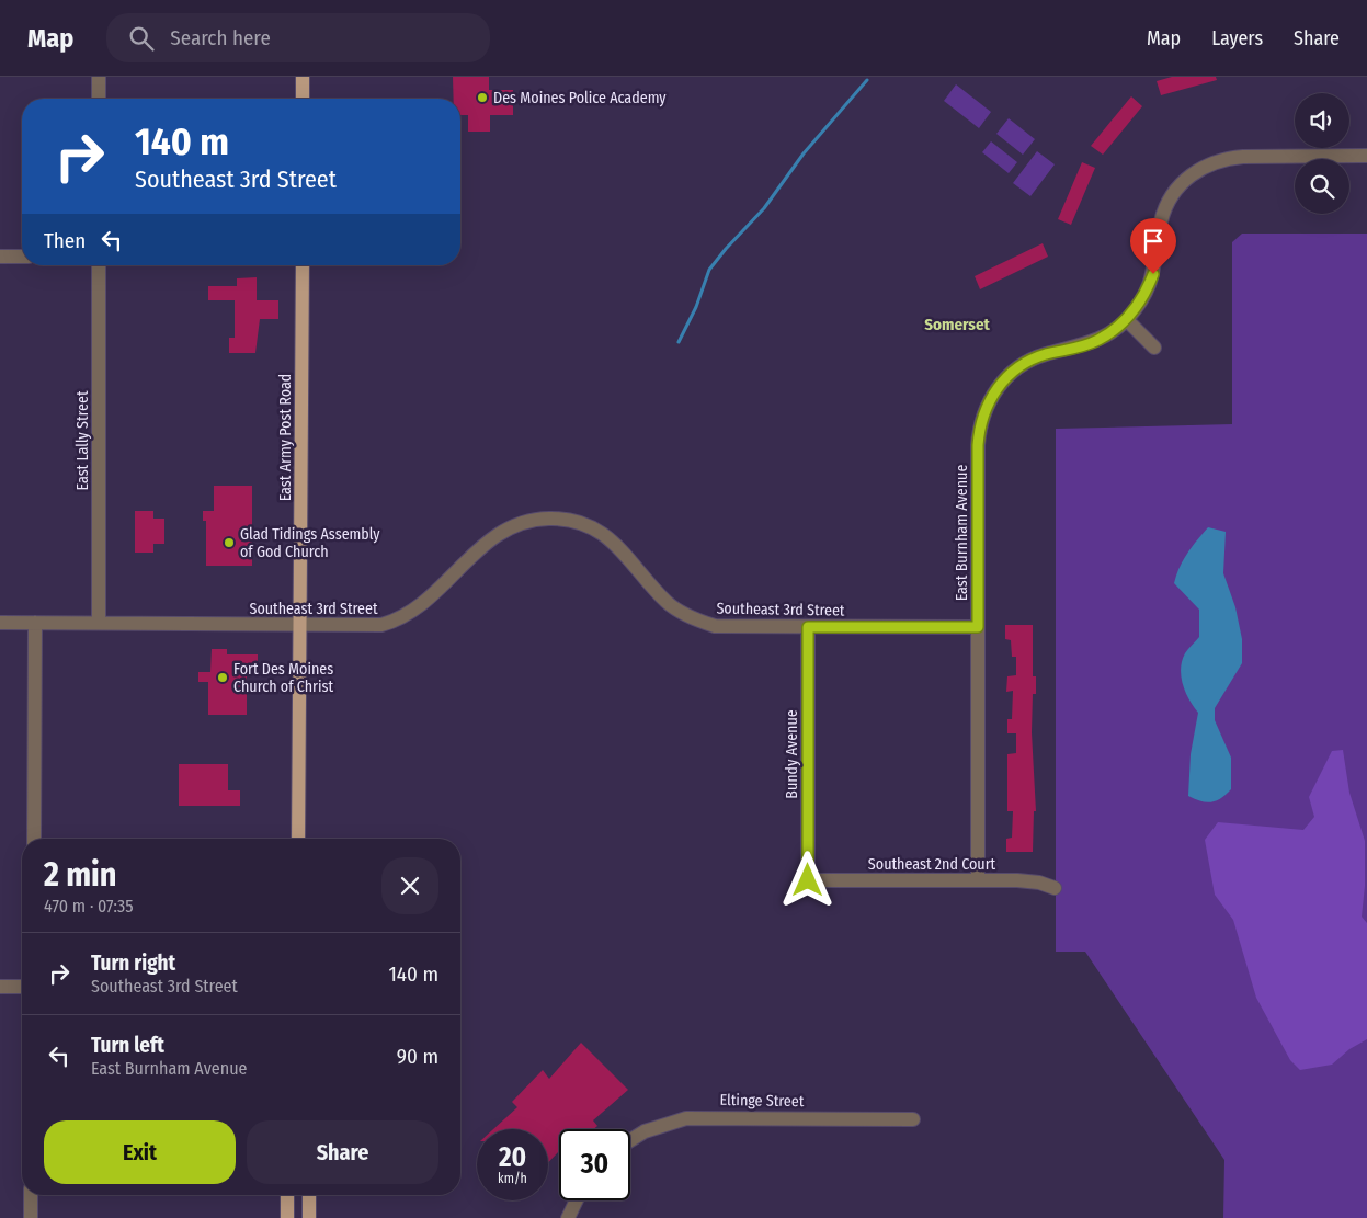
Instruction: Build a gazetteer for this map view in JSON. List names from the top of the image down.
{
  "streets": {
    "main road": ["East Army Post Road"],
    "street": [
      "East Lally Street",
      "East Burnham Avenue",
      "Southeast 3rd Street",
      "Bundy Avenue",
      "Southeast 2nd Court",
      "Eltinge Street"
    ]
  },
  "crossings": [
    ["East Army Post Road", "Southeast 3rd Street"],
    ["East Lally Street", "Southeast 3rd Street"],
    ["East Burnham Avenue", "Southeast 3rd Street"],
    ["East Burnham Avenue", "Southeast 2nd Court"],
    ["Southeast 3rd Street", "Bundy Avenue"],
    ["Bundy Avenue", "Southeast 2nd Court"]
  ],
  "districts": ["Somerset"],
  "places": ["Des Moines Police Academy", "Glad Tidings Assembly of God Church", "Fort Des Moines Church of Christ"],
  "page": {
    "header": "Map",
    "search": "Search here",
    "nav": ["Map", "Layers", "Share"],
    "turn": ["140 m", "Southeast 3rd Street"],
    "then": "Then",
    "heading": ["2 min", "470 m · 07:35"],
    "list": [
      {
        "name": "Turn right",
        "note": "Southeast 3rd Street",
        "value": "140 m"
      },
      {
        "name": "Turn left",
        "note": "East Burnham Avenue",
        "value": "90 m"
      }
    ],
    "buttons": ["Exit", "Share"],
    "speed": "20 km/h",
    "limit": "30"
  }
}
